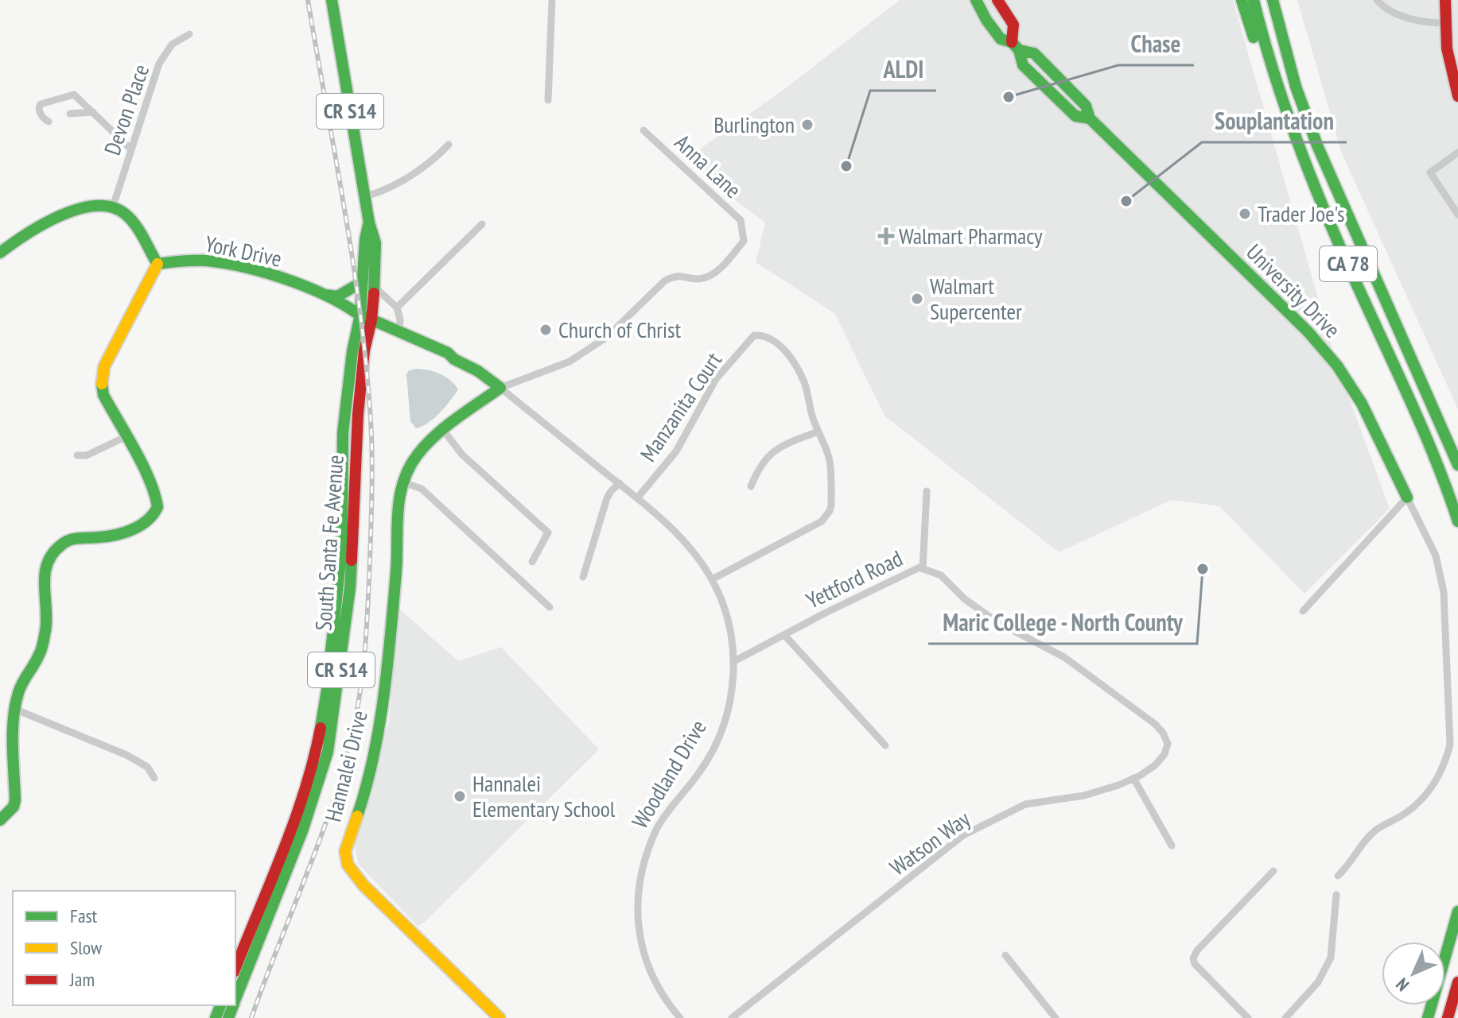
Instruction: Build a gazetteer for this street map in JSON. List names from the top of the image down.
{
  "streets": {
    "main road": [
      "CR S14",
      "York Drive",
      "CA 78",
      "University Drive",
      "South Santa Fe Avenue",
      "Hannalei Drive",
      "Woodland Drive"
    ],
    "street": [
      "Devon Place",
      "Anna Lane",
      "Manzanita Court",
      "Yettford Road",
      "Watson Way"
    ]
  },
  "crossings": [
    ["Anna Lane", "Hannalei Drive"],
    ["Anna Lane", "Woodland Drive"],
    ["York Drive", "South Santa Fe Avenue"],
    ["York Drive", "Woodland Drive"],
    ["Manzanita Court", "Woodland Drive"],
    ["South Santa Fe Avenue", "Woodland Drive"],
    ["Yettford Road", "Woodland Drive"],
    ["Yettford Road", "Watson Way"],
    ["Hannalei Drive", "Woodland Drive"]
  ],
  "places": {
    "other": [
      "Chase",
      "Burlington",
      "ALDI",
      "Souplantation",
      "Trader Joe's",
      "Walmart Supercenter",
      "Church of Christ",
      "Maric College - North County",
      "Hannalei Elementary School"
    ],
    "health": ["Walmart Pharmacy"]
  },
  "legend": ["Fast", "Slow", "Jam"],
  "north": "bottom left"
}
